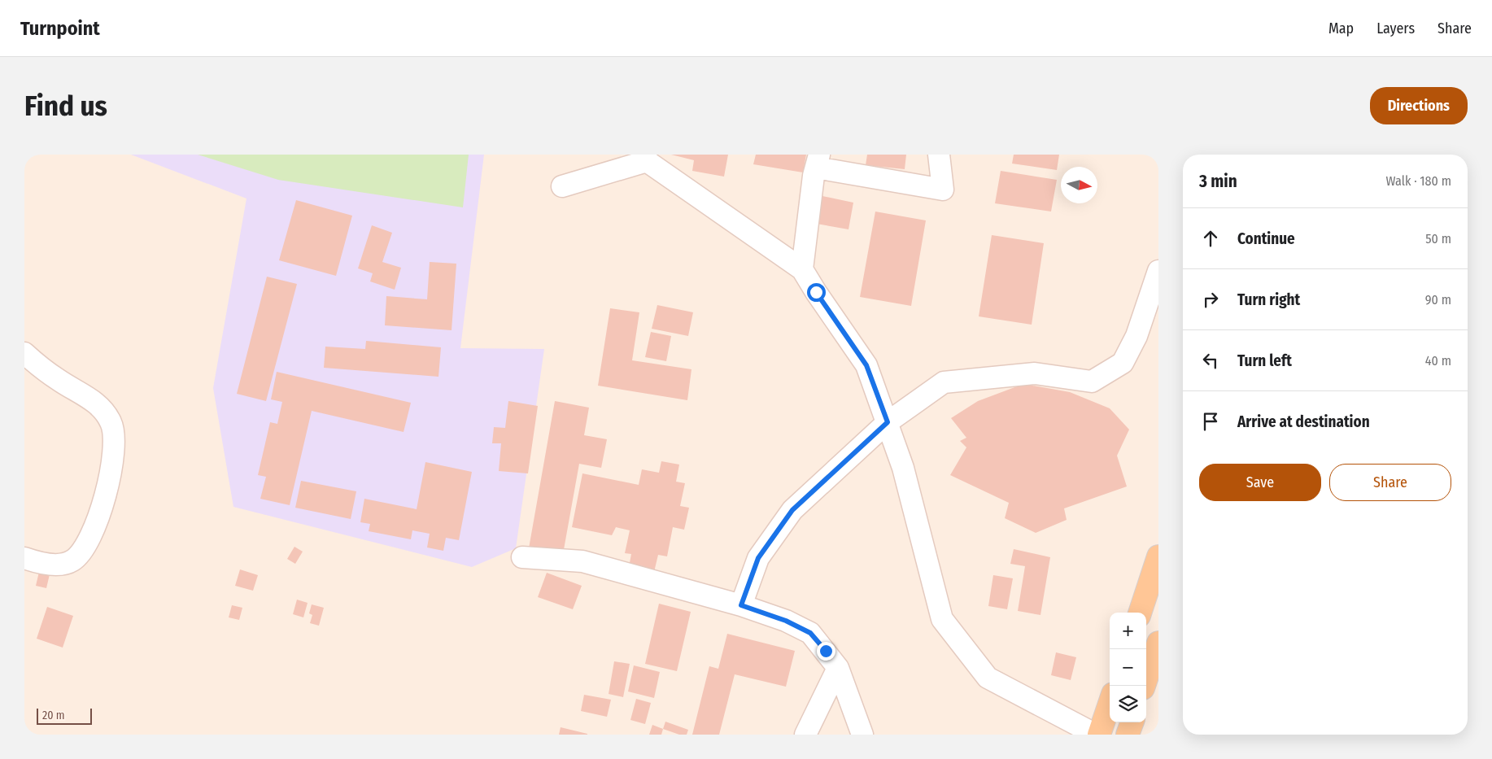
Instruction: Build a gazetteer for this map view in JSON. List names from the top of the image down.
{
  "scale_bar": "20 m",
  "north": "right",
  "page": {
    "header": "Turnpoint",
    "nav": ["Map", "Layers", "Share"],
    "buttons": [
      "Directions",
      ["Save", "Share"]
    ],
    "title": "Find us",
    "heading": ["3 min", "Walk · 180 m"],
    "list": [
      ["Continue", "50 m"],
      ["Turn right", "90 m"],
      ["Turn left", "40 m"],
      "Arrive at destination"
    ],
    "map_buttons": ["+", "−"],
    "scale": "20 m"
  }
}
